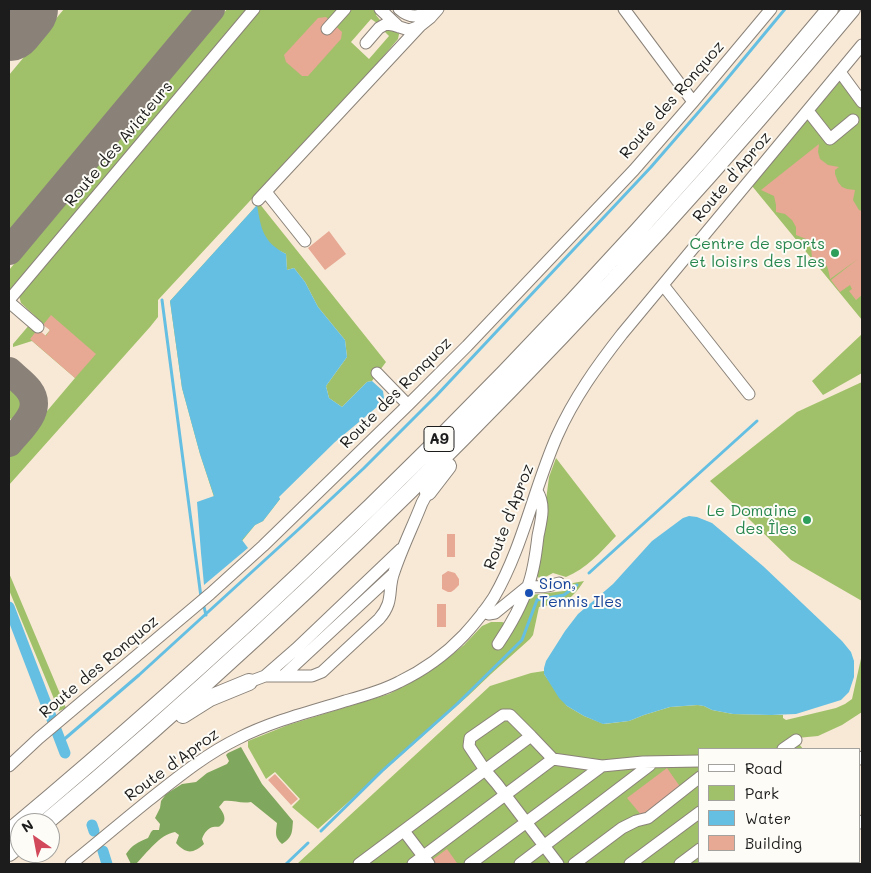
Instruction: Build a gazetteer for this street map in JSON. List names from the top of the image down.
{
  "streets": {
    "highway": ["A9"],
    "street": ["Route des Ronquoz", "Route des Aviateurs", "Route d'Aproz"]
  },
  "places": ["Centre de sports et loisirs des Iles", "Le Domaine des Îles", "Sion, Tennis Iles"],
  "legend": [
    "Road",
    "Park",
    "Water",
    "Building"
  ],
  "north": "top left"
}
